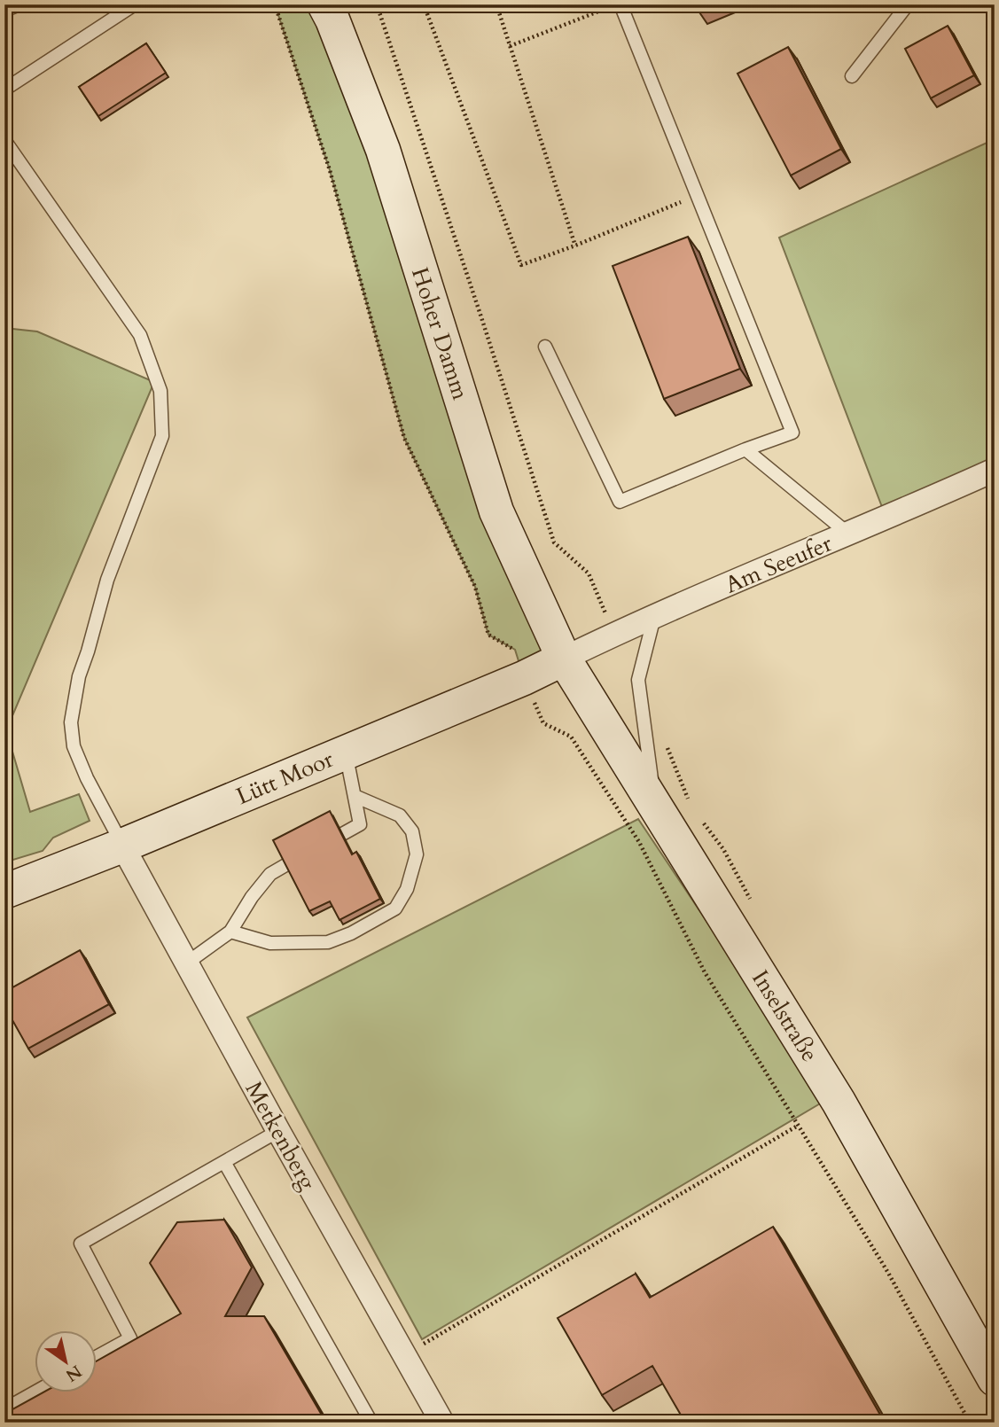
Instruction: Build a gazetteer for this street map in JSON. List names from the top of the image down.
{
  "streets": {
    "main road": ["Hoher Damm", "Lütt Moor", "Inselstraße"],
    "street": ["Am Seeufer", "Metkenberg"]
  },
  "crossings": [
    ["Hoher Damm", "Am Seeufer"],
    ["Hoher Damm", "Lütt Moor"],
    ["Hoher Damm", "Inselstraße"],
    ["Am Seeufer", "Lütt Moor"],
    ["Am Seeufer", "Inselstraße"],
    ["Lütt Moor", "Inselstraße"],
    ["Lütt Moor", "Metkenberg"]
  ],
  "north": "bottom right"
}
